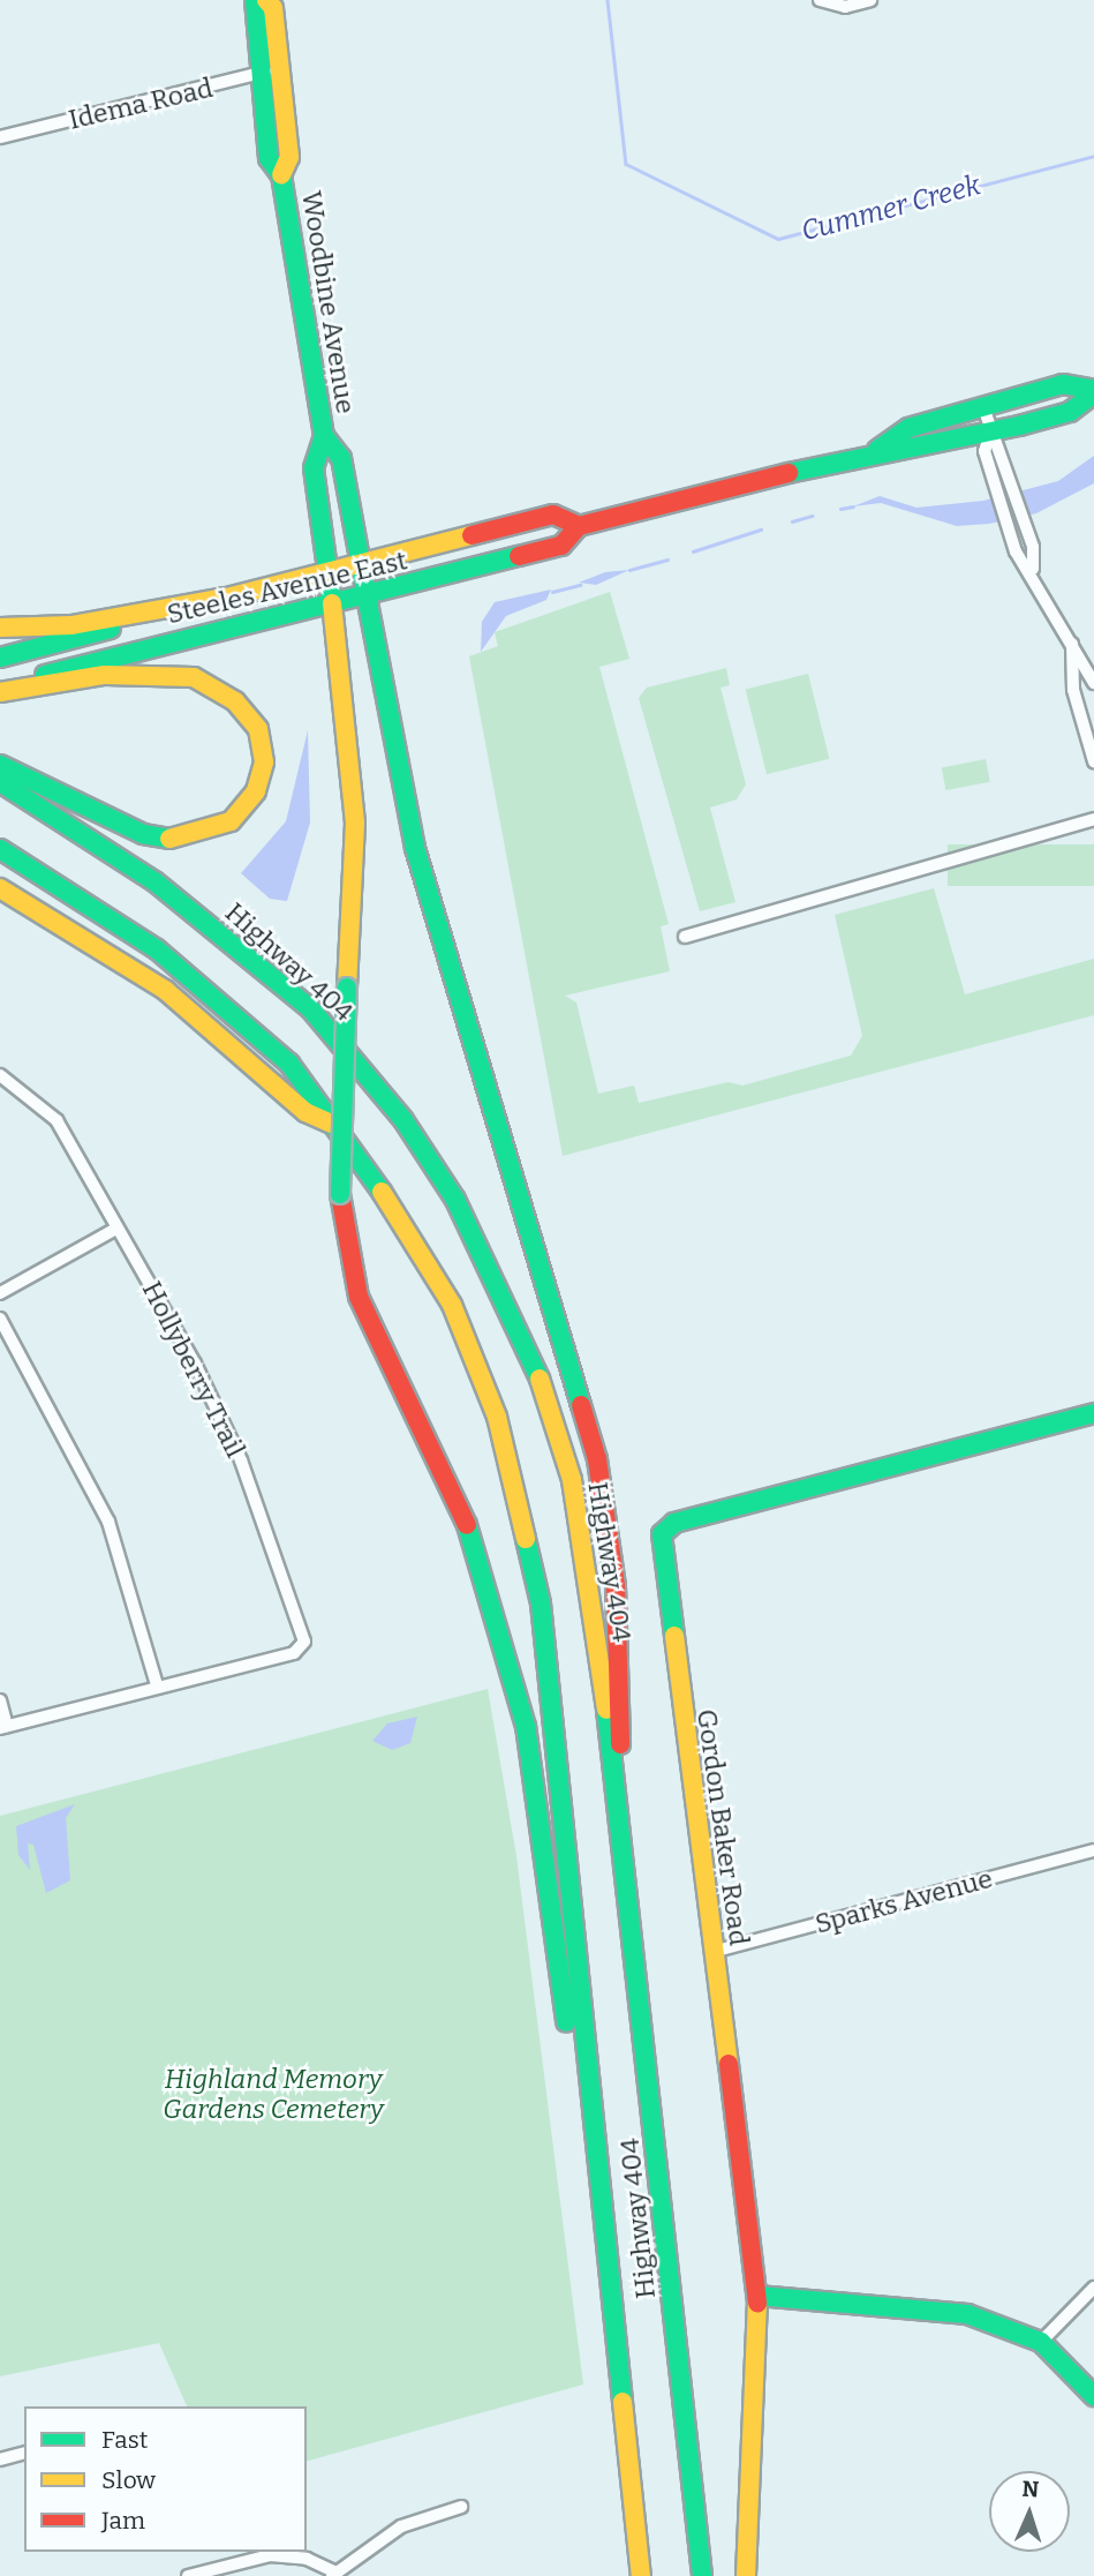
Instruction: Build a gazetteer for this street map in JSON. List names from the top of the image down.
{
  "streets": {
    "main road": [
      "Woodbine Avenue",
      "Steeles Avenue East",
      "Highway 404",
      "Gordon Baker Road"
    ],
    "street": ["Idema Road", "Hollyberry Trail", "Sparks Avenue"]
  },
  "crossings": [
    ["Idema Road", "Woodbine Avenue"],
    ["Woodbine Avenue", "Steeles Avenue East"],
    ["Woodbine Avenue", "Highway 404"],
    ["Gordon Baker Road", "Sparks Avenue"]
  ],
  "water": ["Cummer Creek"],
  "parks": ["Highland Memory Gardens Cemetery"],
  "legend": ["Fast", "Slow", "Jam"],
  "north": "top"
}
